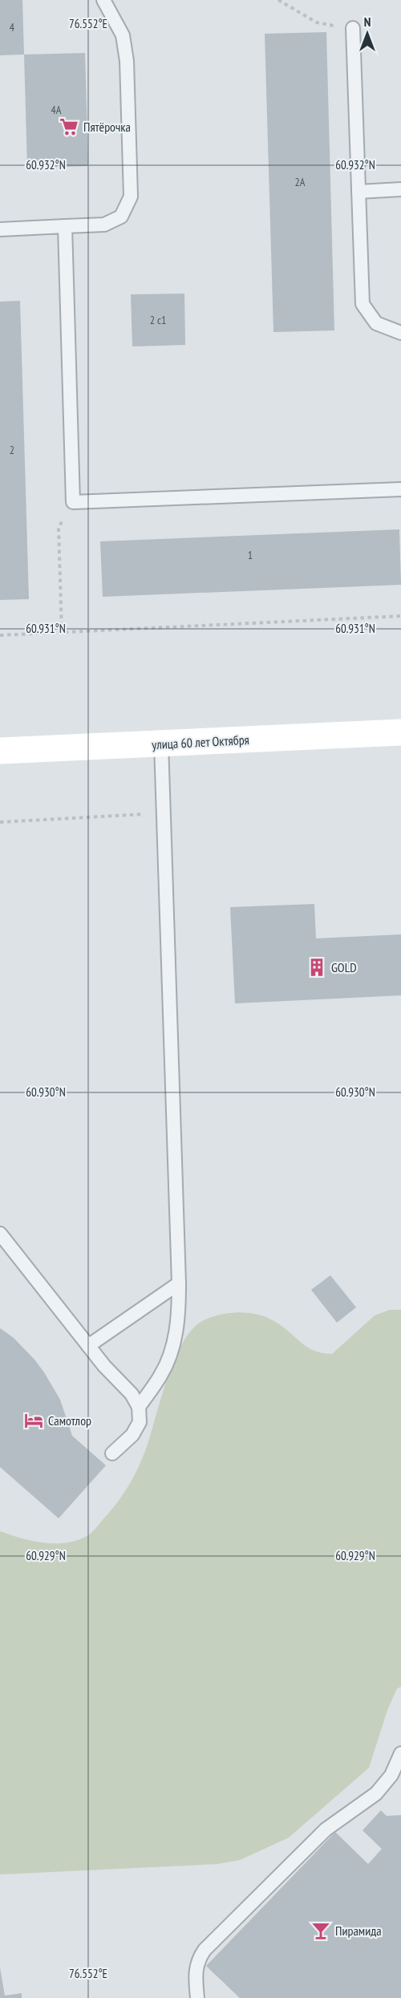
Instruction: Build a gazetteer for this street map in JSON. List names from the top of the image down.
{
  "streets": {
    "main road": ["улица 60 лет Октября"]
  },
  "places": {
    "supermarket": ["Пятёрочка"],
    "building": ["GOLD"],
    "hotel": ["Самотлор"],
    "bar": ["Пирамида"]
  },
  "house_numbers": [
    "4",
    "4А",
    "2А",
    "2 с1",
    "2",
    "1"
  ],
  "north": "top",
  "coordinates": [
    "76.552°E",
    "60.932°N",
    "60.931°N",
    "60.930°N",
    "60.929°N"
  ]
}
